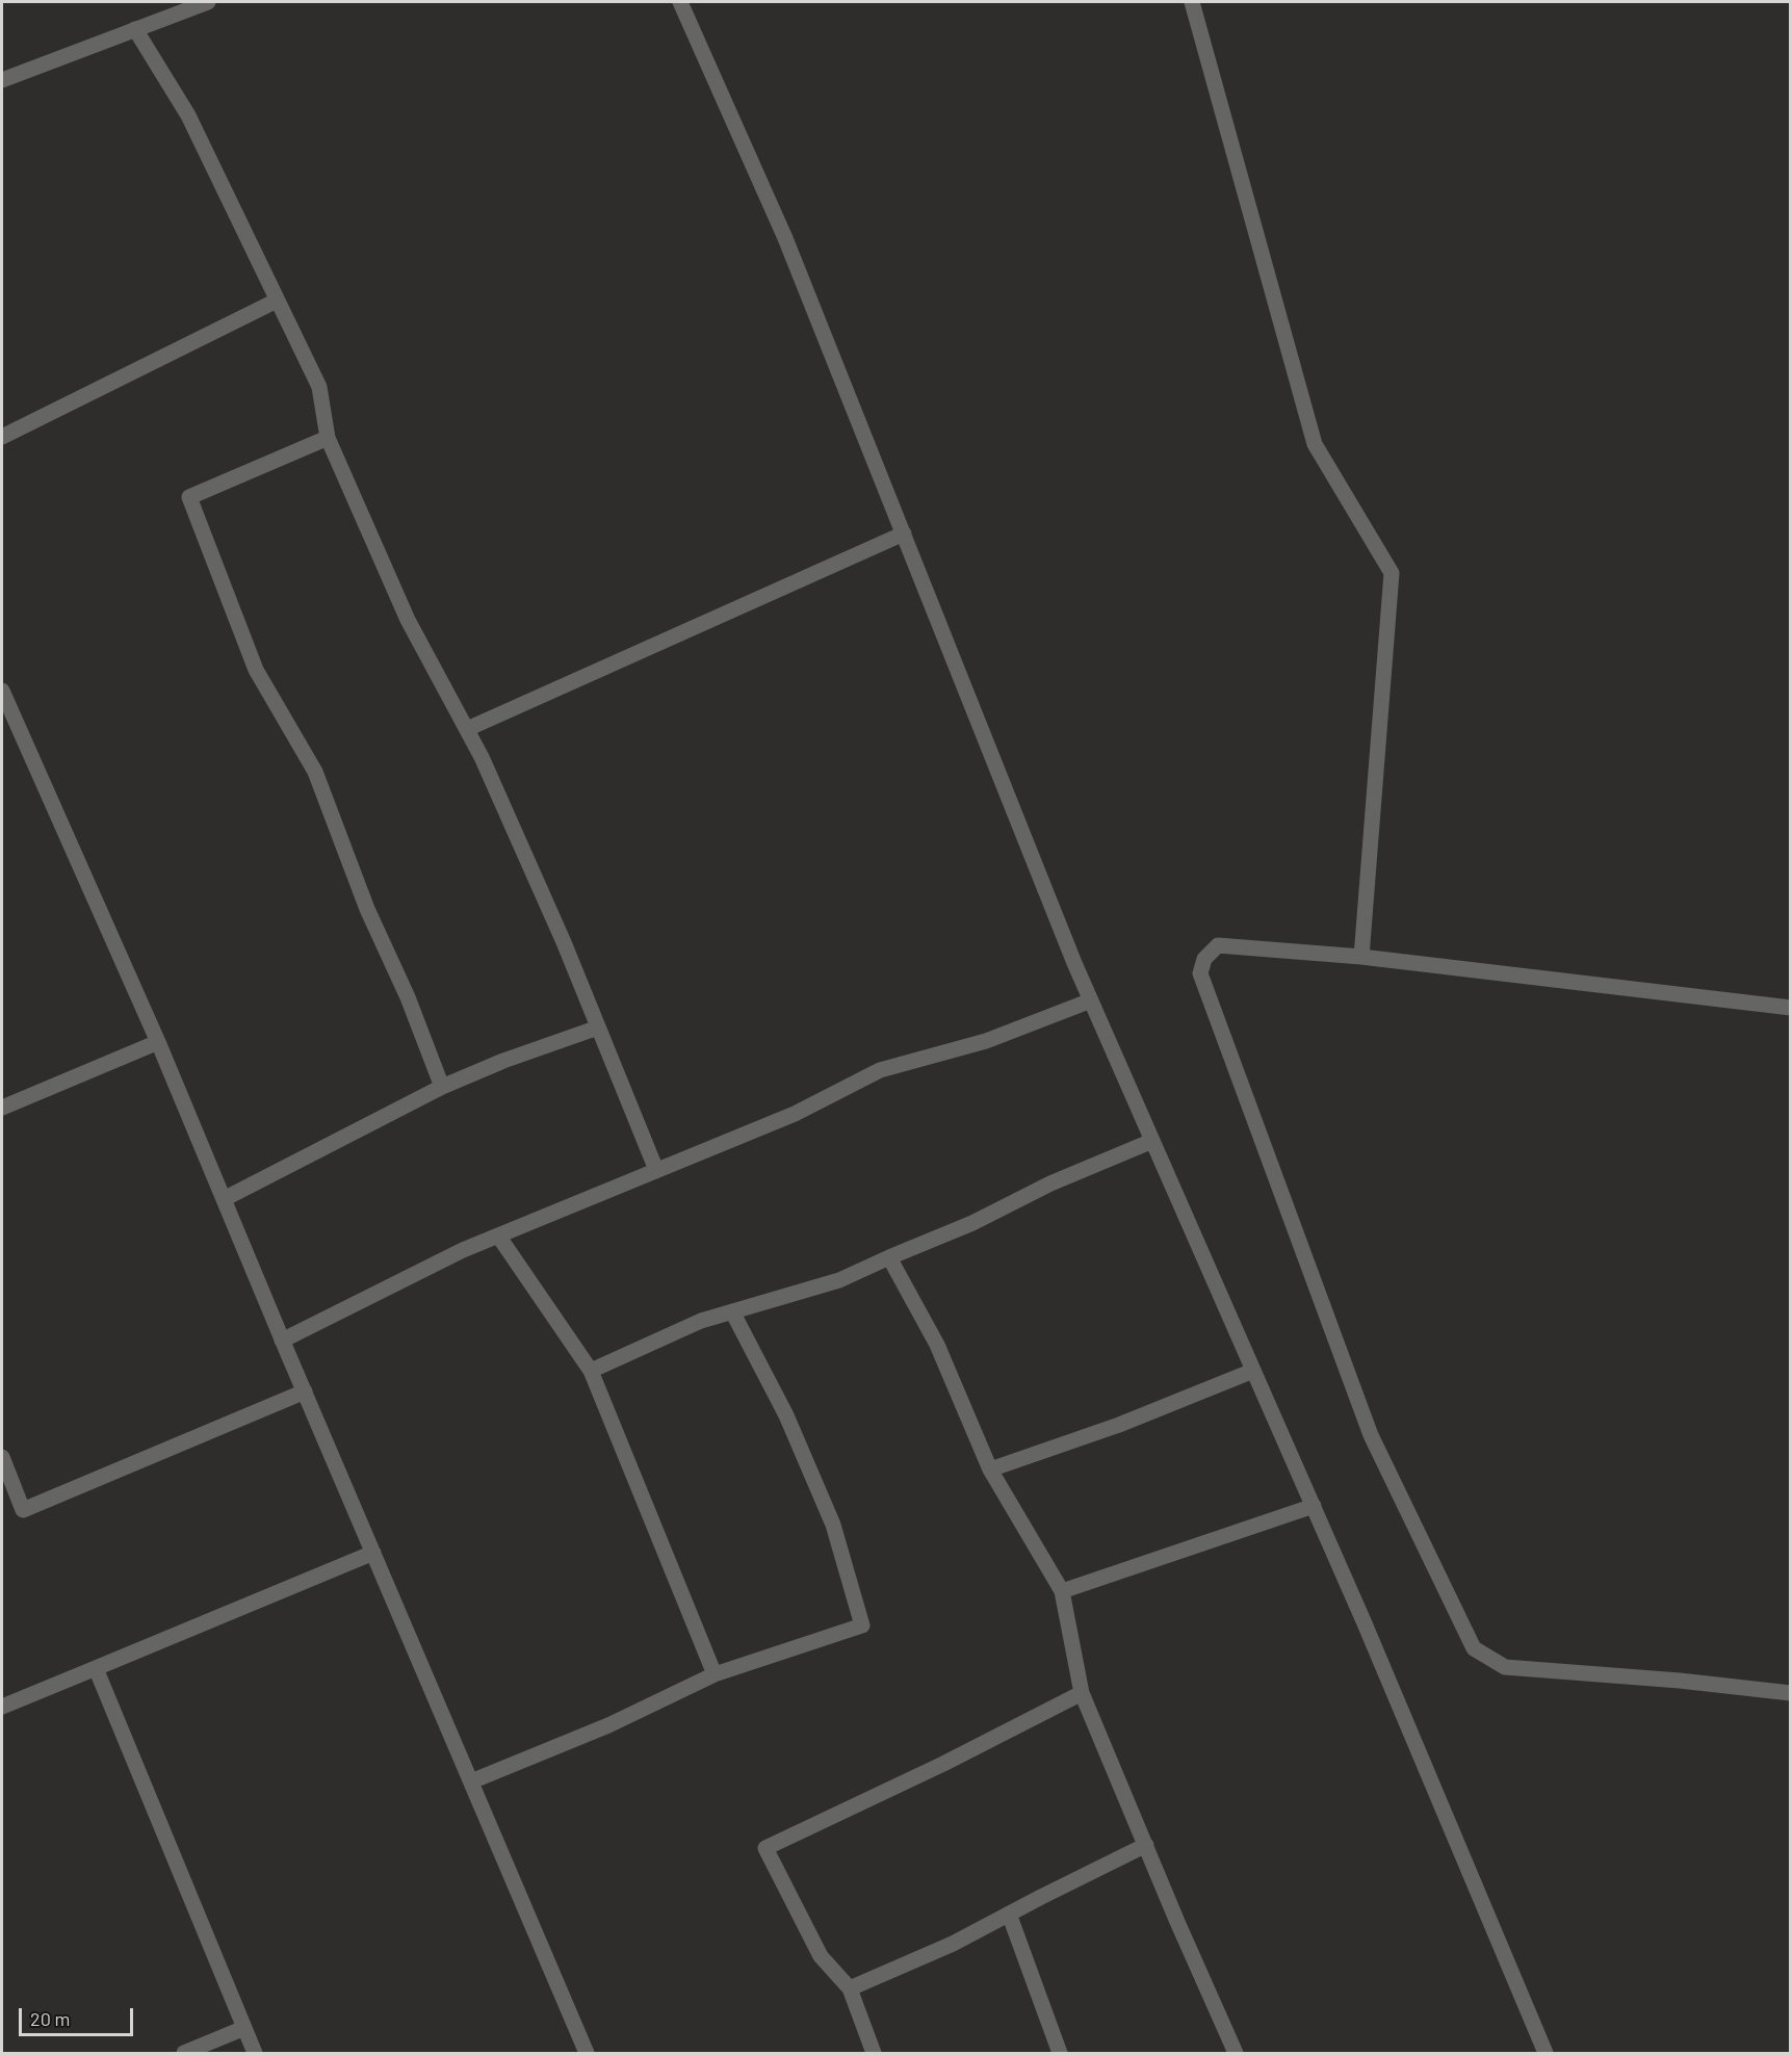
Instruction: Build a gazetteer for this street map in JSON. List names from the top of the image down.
{
  "scale_bar": "20 m"
}
